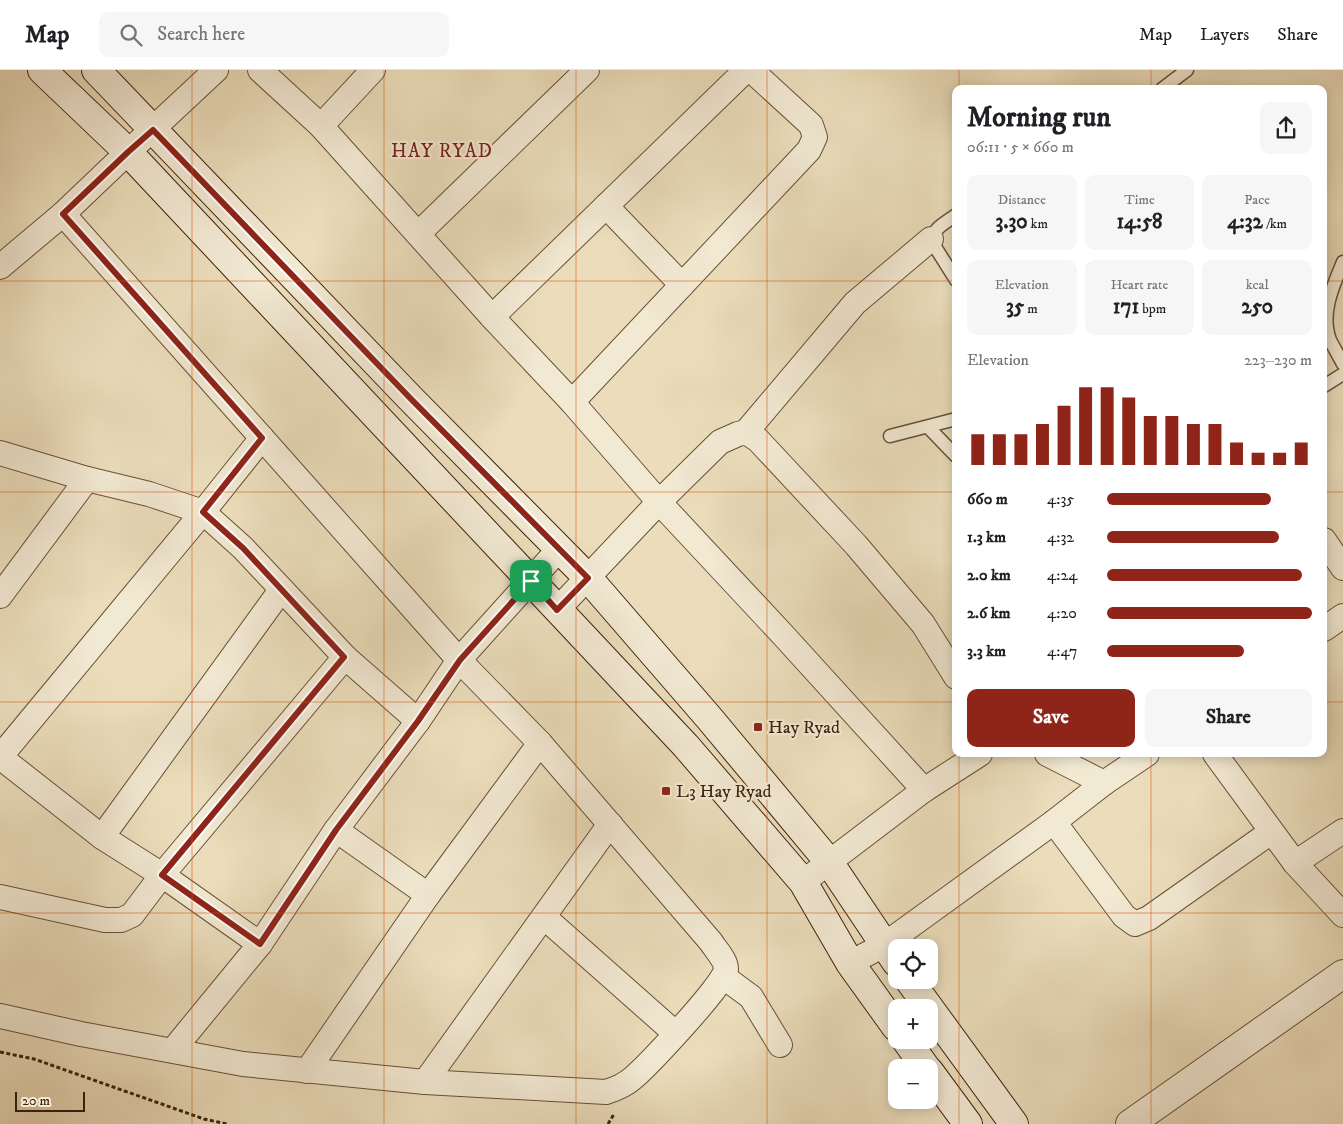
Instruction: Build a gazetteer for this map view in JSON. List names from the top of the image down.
{
  "districts": ["HAY RYAD"],
  "places": {
    "transit": ["Hay Ryad", "L3 Hay Ryad"]
  },
  "scale_bar": "20 m",
  "page": {
    "header": "Map",
    "search": "Search here",
    "nav": ["Map", "Layers", "Share"],
    "heading": ["Morning run", "06:11 · 5 × 660 m"],
    "stats": [
      ["Distance", "3.30 km"],
      ["Time", "14:58"],
      ["Pace", "4:32 /km"],
      ["Elevation", "35 m"],
      ["Heart rate", "171 bpm"],
      ["kcal", "250"]
    ],
    "chart": ["Elevation", "223–230 m"],
    "list": [
      {
        "name": "660 m",
        "note": "4:35"
      },
      {
        "name": "1.3 km",
        "note": "4:32"
      },
      {
        "name": "2.0 km",
        "note": "4:24"
      },
      {
        "name": "2.6 km",
        "note": "4:20"
      },
      {
        "name": "3.3 km",
        "note": "4:47"
      }
    ],
    "buttons": ["Save", "Share"],
    "map_buttons": ["+", "−"],
    "scale": "20 m"
  }
}
